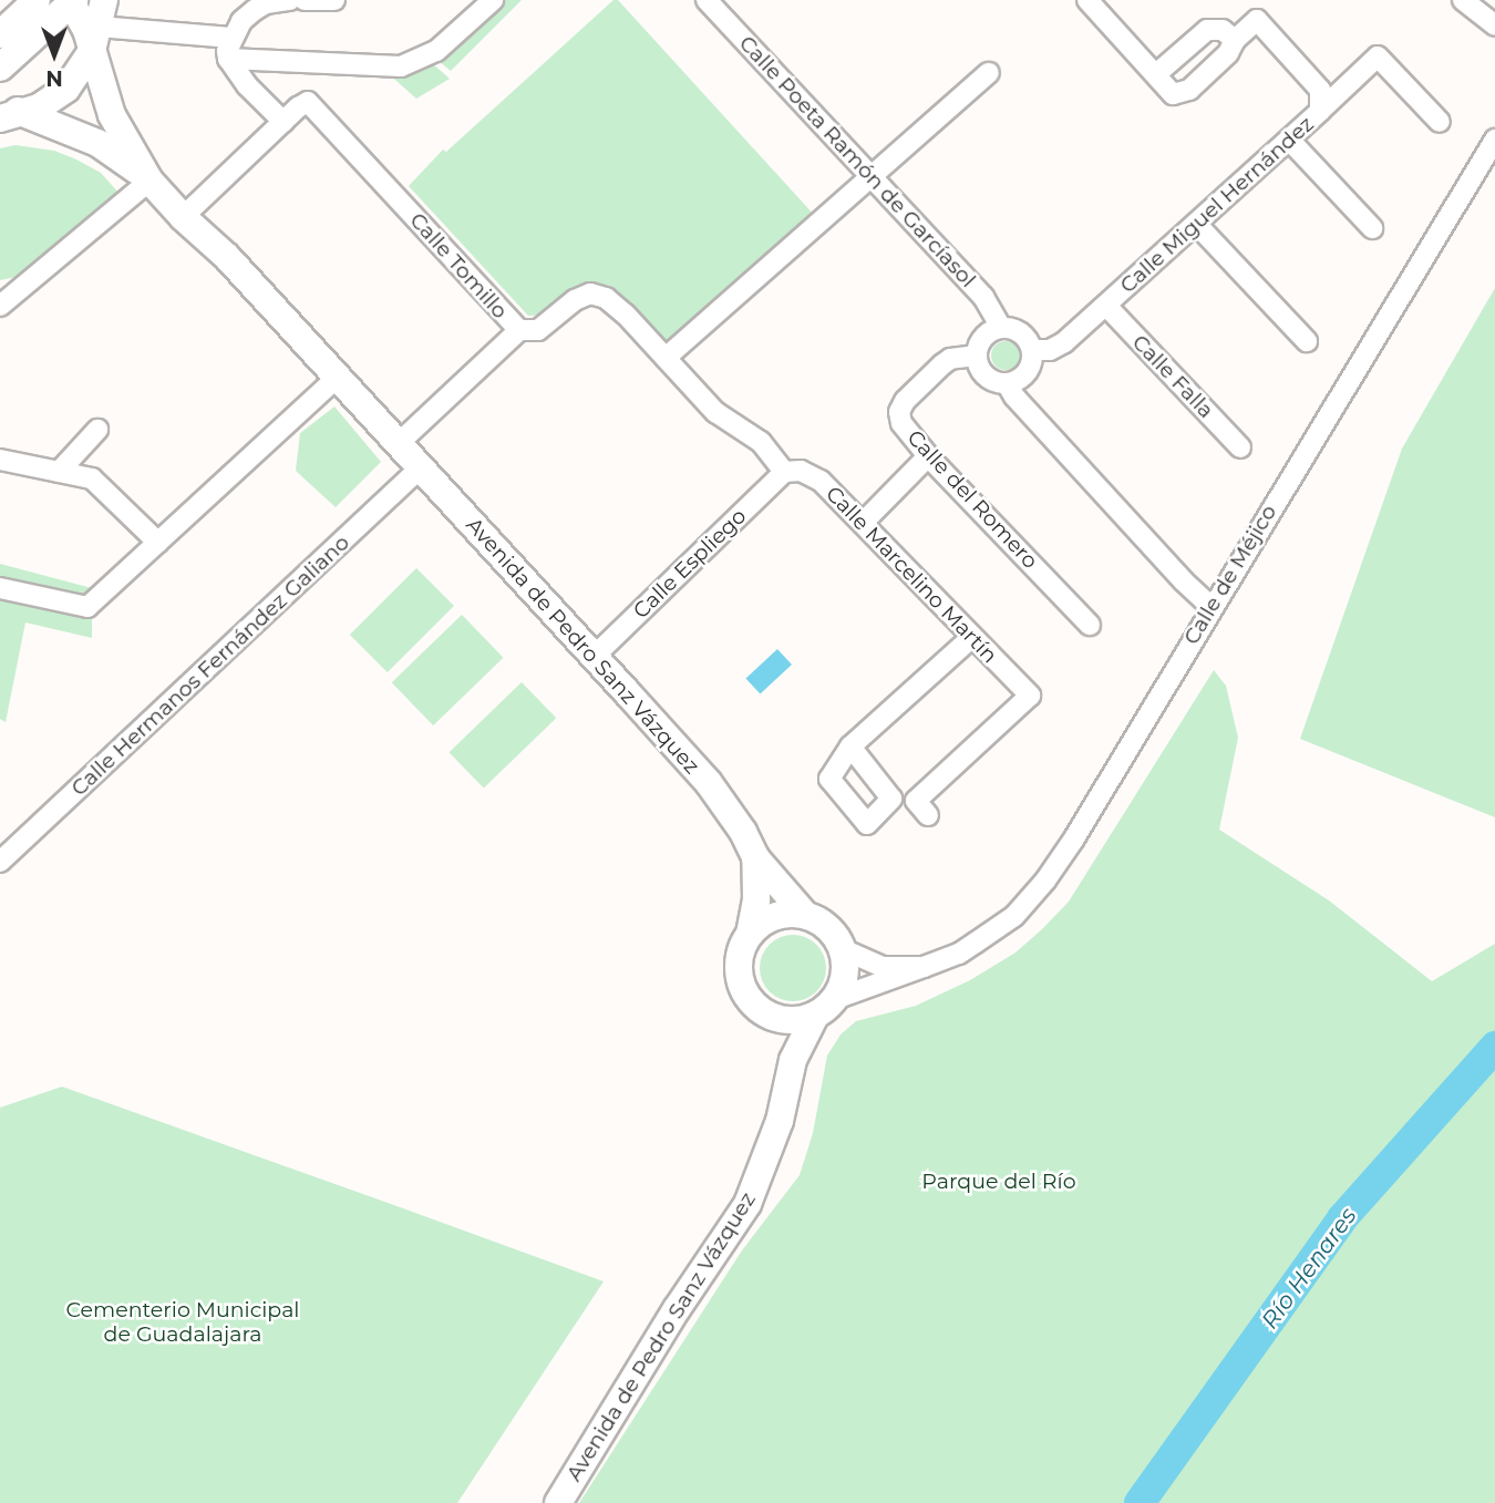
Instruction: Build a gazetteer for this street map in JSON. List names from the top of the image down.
{
  "streets": {
    "street": [
      "Calle Poeta Ramón de Garcíasol",
      "Calle Miguel Hernández",
      "Calle Tomillo",
      "Calle Falla",
      "Calle del Romero",
      "Calle Espliego",
      "Calle Marcelino Martín",
      "Calle de Méjico",
      "Avenida de Pedro Sanz Vázquez",
      "Calle Hermanos Fernández Galiano"
    ]
  },
  "crossings": [
    ["Calle Poeta Ramón de Garcíasol", "Calle Miguel Hernández"],
    ["Calle Poeta Ramón de Garcíasol", "Calle del Romero"],
    ["Calle Miguel Hernández", "Calle Falla"],
    ["Calle Miguel Hernández", "Calle del Romero"],
    ["Calle Tomillo", "Calle Espliego"],
    ["Calle Tomillo", "Calle Marcelino Martín"],
    ["Calle Tomillo", "Avenida de Pedro Sanz Vázquez"],
    ["Calle Espliego", "Calle Marcelino Martín"],
    ["Calle Espliego", "Avenida de Pedro Sanz Vázquez"],
    ["Calle de Méjico", "Avenida de Pedro Sanz Vázquez"],
    ["Avenida de Pedro Sanz Vázquez", "Calle Hermanos Fernández Galiano"]
  ],
  "water": ["Río Henares"],
  "parks": ["Parque del Río", "Cementerio Municipal de Guadalajara"],
  "north": "bottom"
}
